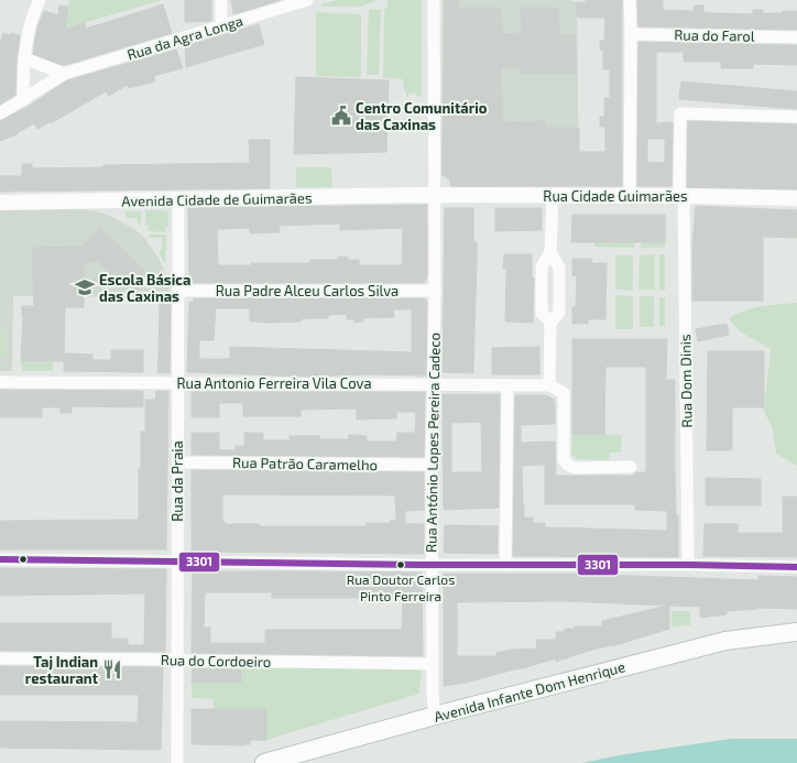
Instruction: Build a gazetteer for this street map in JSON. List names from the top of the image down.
{
  "streets": {
    "main road": ["Avenida Infante Dom Henrique"],
    "street": [
      "Rua do Farol",
      "Rua da Agra Longa",
      "Rua Cidade Guimarães",
      "Avenida Cidade de Guimarães",
      "Rua Padre Alceu Carlos Silva",
      "Rua Dom Dinis",
      "Rua Antonio Ferreira Vila Cova",
      "Rua António Lopes Pereira Cadeco",
      "Rua Patrão Caramelho",
      "Rua da Praia",
      "Rua do Cordoeiro"
    ]
  },
  "crossings": [
    ["Rua Cidade Guimarães", "Avenida Cidade de Guimarães"],
    ["Rua Cidade Guimarães", "Rua Dom Dinis"],
    ["Rua Cidade Guimarães", "Rua António Lopes Pereira Cadeco"],
    ["Avenida Cidade de Guimarães", "Rua António Lopes Pereira Cadeco"],
    ["Avenida Cidade de Guimarães", "Rua da Praia"],
    ["Rua Padre Alceu Carlos Silva", "Rua António Lopes Pereira Cadeco"],
    ["Rua Padre Alceu Carlos Silva", "Rua da Praia"],
    ["Rua Antonio Ferreira Vila Cova", "Rua António Lopes Pereira Cadeco"],
    ["Rua Antonio Ferreira Vila Cova", "Rua da Praia"],
    ["Rua António Lopes Pereira Cadeco", "Rua Patrão Caramelho"],
    ["Rua António Lopes Pereira Cadeco", "Rua do Cordoeiro"],
    ["Rua António Lopes Pereira Cadeco", "Avenida Infante Dom Henrique"],
    ["Rua Patrão Caramelho", "Rua da Praia"],
    ["Rua da Praia", "Rua do Cordoeiro"]
  ],
  "places": {
    "public building": ["Centro Comunitário das Caxinas"],
    "school or university": ["Escola Básica das Caxinas"],
    "other": ["Rua Doutor Carlos Pinto Ferreira"],
    "restaurant": ["Taj Indian restaurant"]
  },
  "lines": ["transit line 3301"]
}
